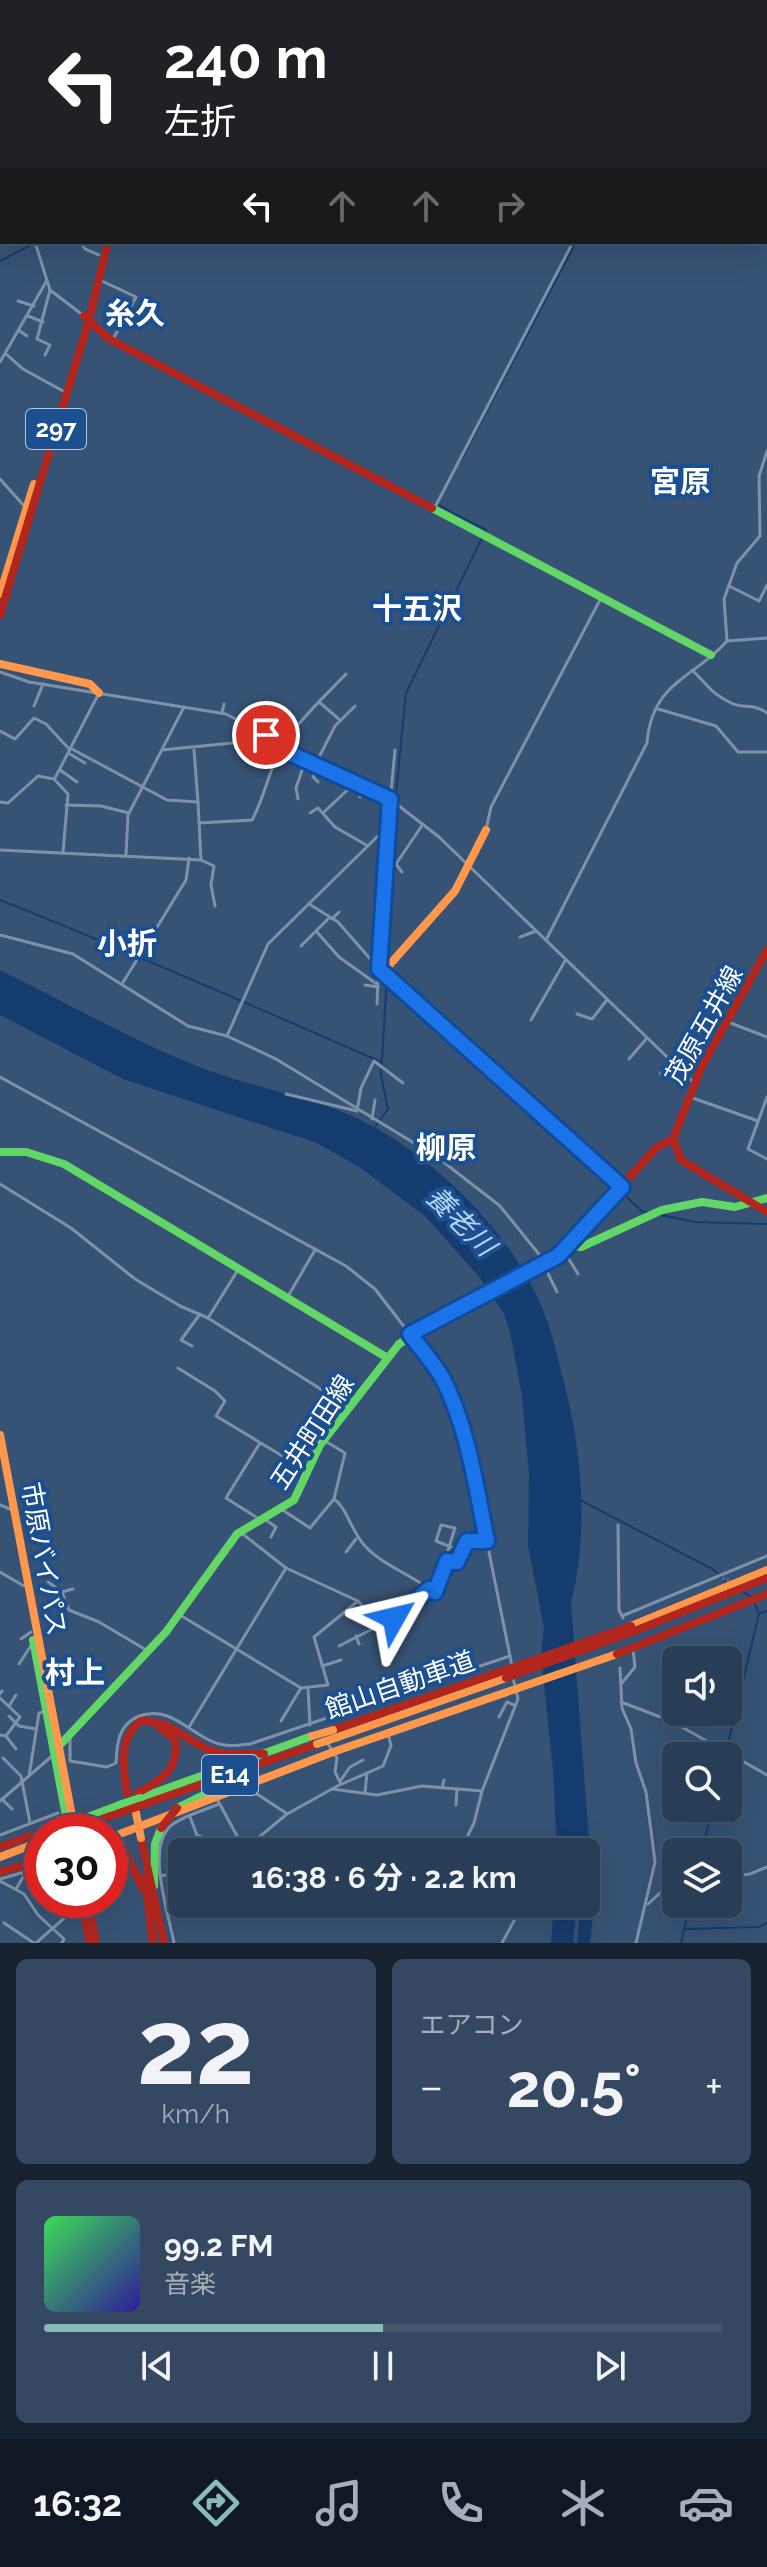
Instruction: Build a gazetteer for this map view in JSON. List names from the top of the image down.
{
  "streets": {
    "main road": [
      "297",
      "茂原五井線",
      "五井町田線",
      "市原バイパス",
      "館山自動車道",
      "E14"
    ]
  },
  "crossings": [
    ["茂原五井線", "五井町田線"],
    ["五井町田線", "市原バイパス"]
  ],
  "districts": [
    "糸久",
    "宮原",
    "十五沢",
    "小折",
    "柳原",
    "村上"
  ],
  "water": ["養老川"],
  "page": {
    "turn": ["240 m", "左折"],
    "limit": "30",
    "trip": "16:38 · 6 分 · 2.2 km",
    "tile": [
      ["22", "km/h"],
      "エアコン"
    ],
    "heat": ["−", "20.5°", "+"],
    "song": ["99.2 FM", "音楽"],
    "tabs": "16:32"
  }
}
